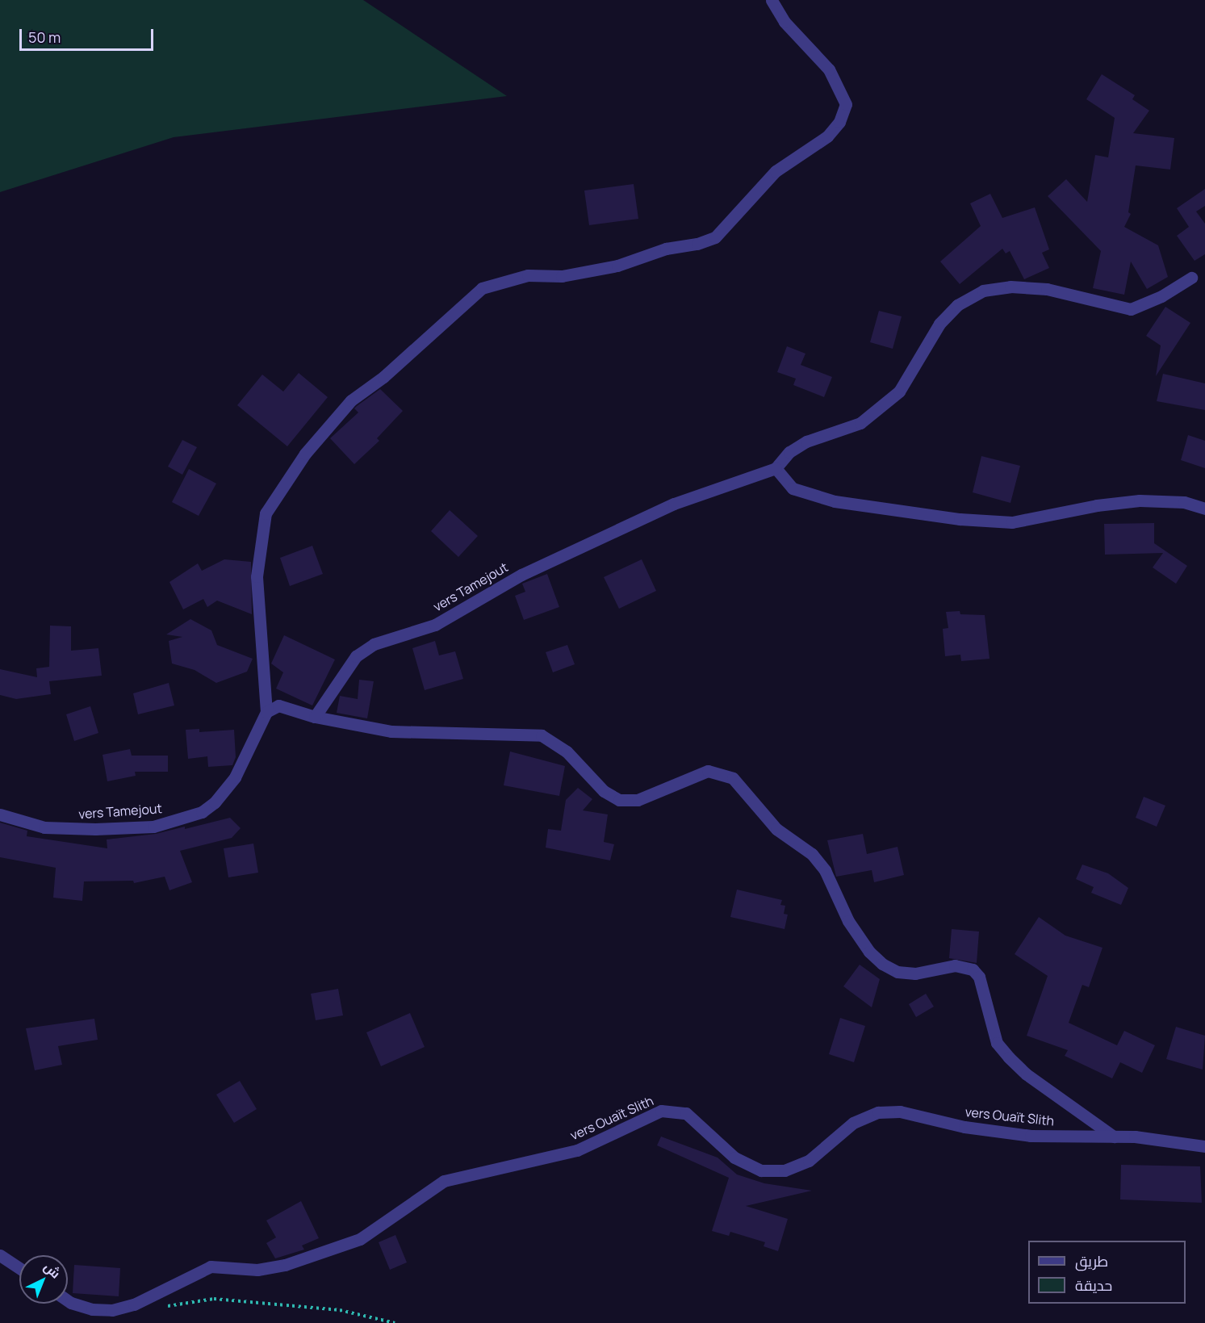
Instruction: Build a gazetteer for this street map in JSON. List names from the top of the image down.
{
  "streets": {
    "street": ["vers Tamejout", "vers Ouaït Slith"]
  },
  "legend": ["طريق", "حديقة"],
  "scale_bar": "50 m",
  "north": "top right"
}
